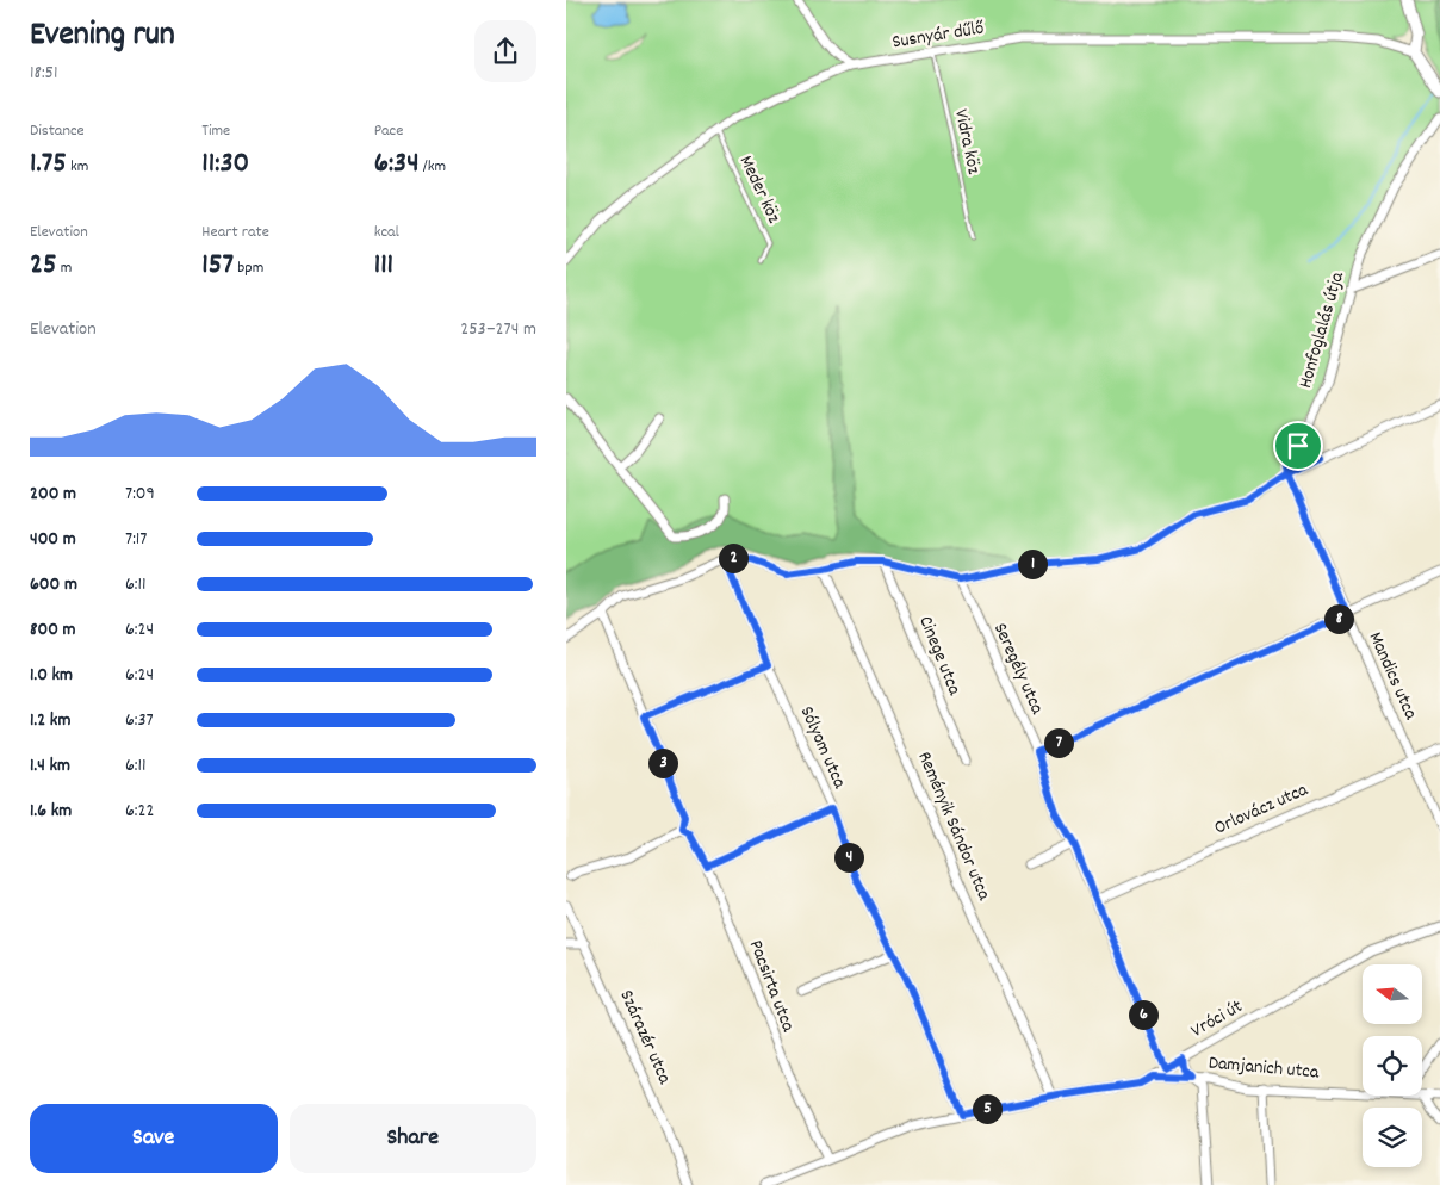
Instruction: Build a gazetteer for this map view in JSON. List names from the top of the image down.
{
  "streets": {
    "street": [
      "Susnyár dűlő",
      "Honfoglalás útja",
      "Cinege utca",
      "Seregély utca",
      "Mandics utca",
      "Sólyom utca",
      "Orlovácz utca",
      "Reményik Sándor utca",
      "Pacsirta utca",
      "Vróci út",
      "Szárazér utca",
      "Damjanich utca"
    ],
    "lane": ["Vidra köz", "Meder köz"]
  },
  "crossings": [
    ["Susnyár dűlő", "Vidra köz"],
    ["Susnyár dűlő", "Meder köz"],
    ["Honfoglalás útja", "Mandics utca"],
    ["Seregély utca", "Orlovácz utca"],
    ["Seregély utca", "Vróci út"],
    ["Mandics utca", "Orlovácz utca"],
    ["Sólyom utca", "Vróci út"],
    ["Reményik Sándor utca", "Vróci út"],
    ["Pacsirta utca", "Vróci út"],
    ["Vróci út", "Damjanich utca"]
  ],
  "north": "left",
  "page": {
    "heading": ["Evening run", "18:51"],
    "stats": [
      ["Distance", "1.75 km"],
      ["Time", "11:30"],
      ["Pace", "6:34 /km"],
      ["Elevation", "25 m"],
      ["Heart rate", "157 bpm"],
      ["kcal", "111"]
    ],
    "chart": ["Elevation", "253–274 m"],
    "list": [
      {
        "name": "200 m",
        "note": "7:09"
      },
      {
        "name": "400 m",
        "note": "7:17"
      },
      {
        "name": "600 m",
        "note": "6:11"
      },
      {
        "name": "800 m",
        "note": "6:24"
      },
      {
        "name": "1.0 km",
        "note": "6:24"
      },
      {
        "name": "1.2 km",
        "note": "6:37"
      },
      {
        "name": "1.4 km",
        "note": "6:11"
      },
      {
        "name": "1.6 km",
        "note": "6:22"
      }
    ],
    "pins": [
      "2",
      "1",
      "8",
      "7",
      "3",
      "4",
      "6",
      "5"
    ],
    "buttons": ["Save", "Share"]
  }
}
